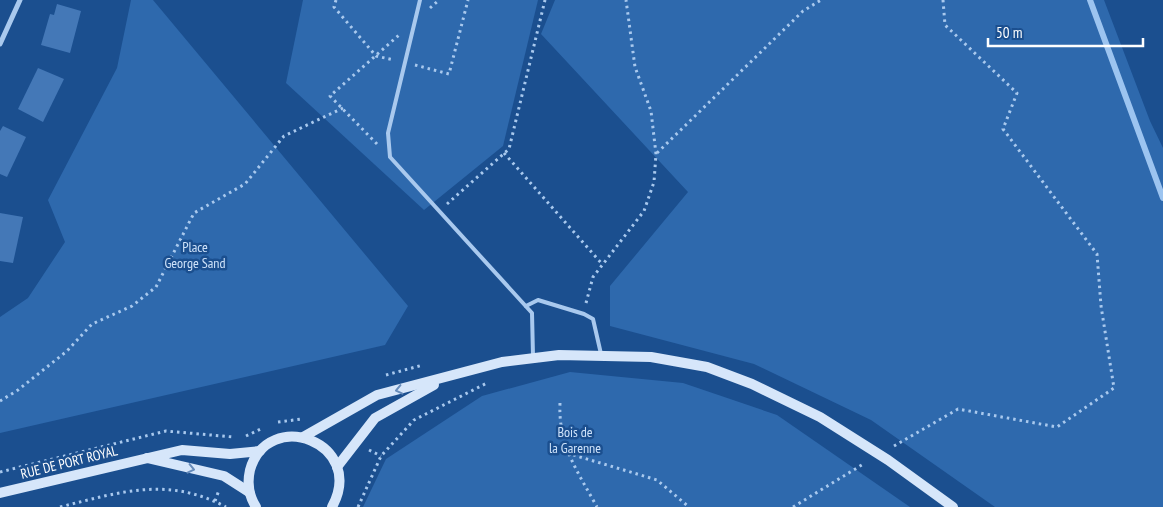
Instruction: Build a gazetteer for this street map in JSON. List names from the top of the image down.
{
  "streets": {
    "main road": ["RUE DE PORT ROYAL"]
  },
  "parks": ["Place George Sand", "Bois de la Garenne"],
  "scale_bar": "50 m"
}
